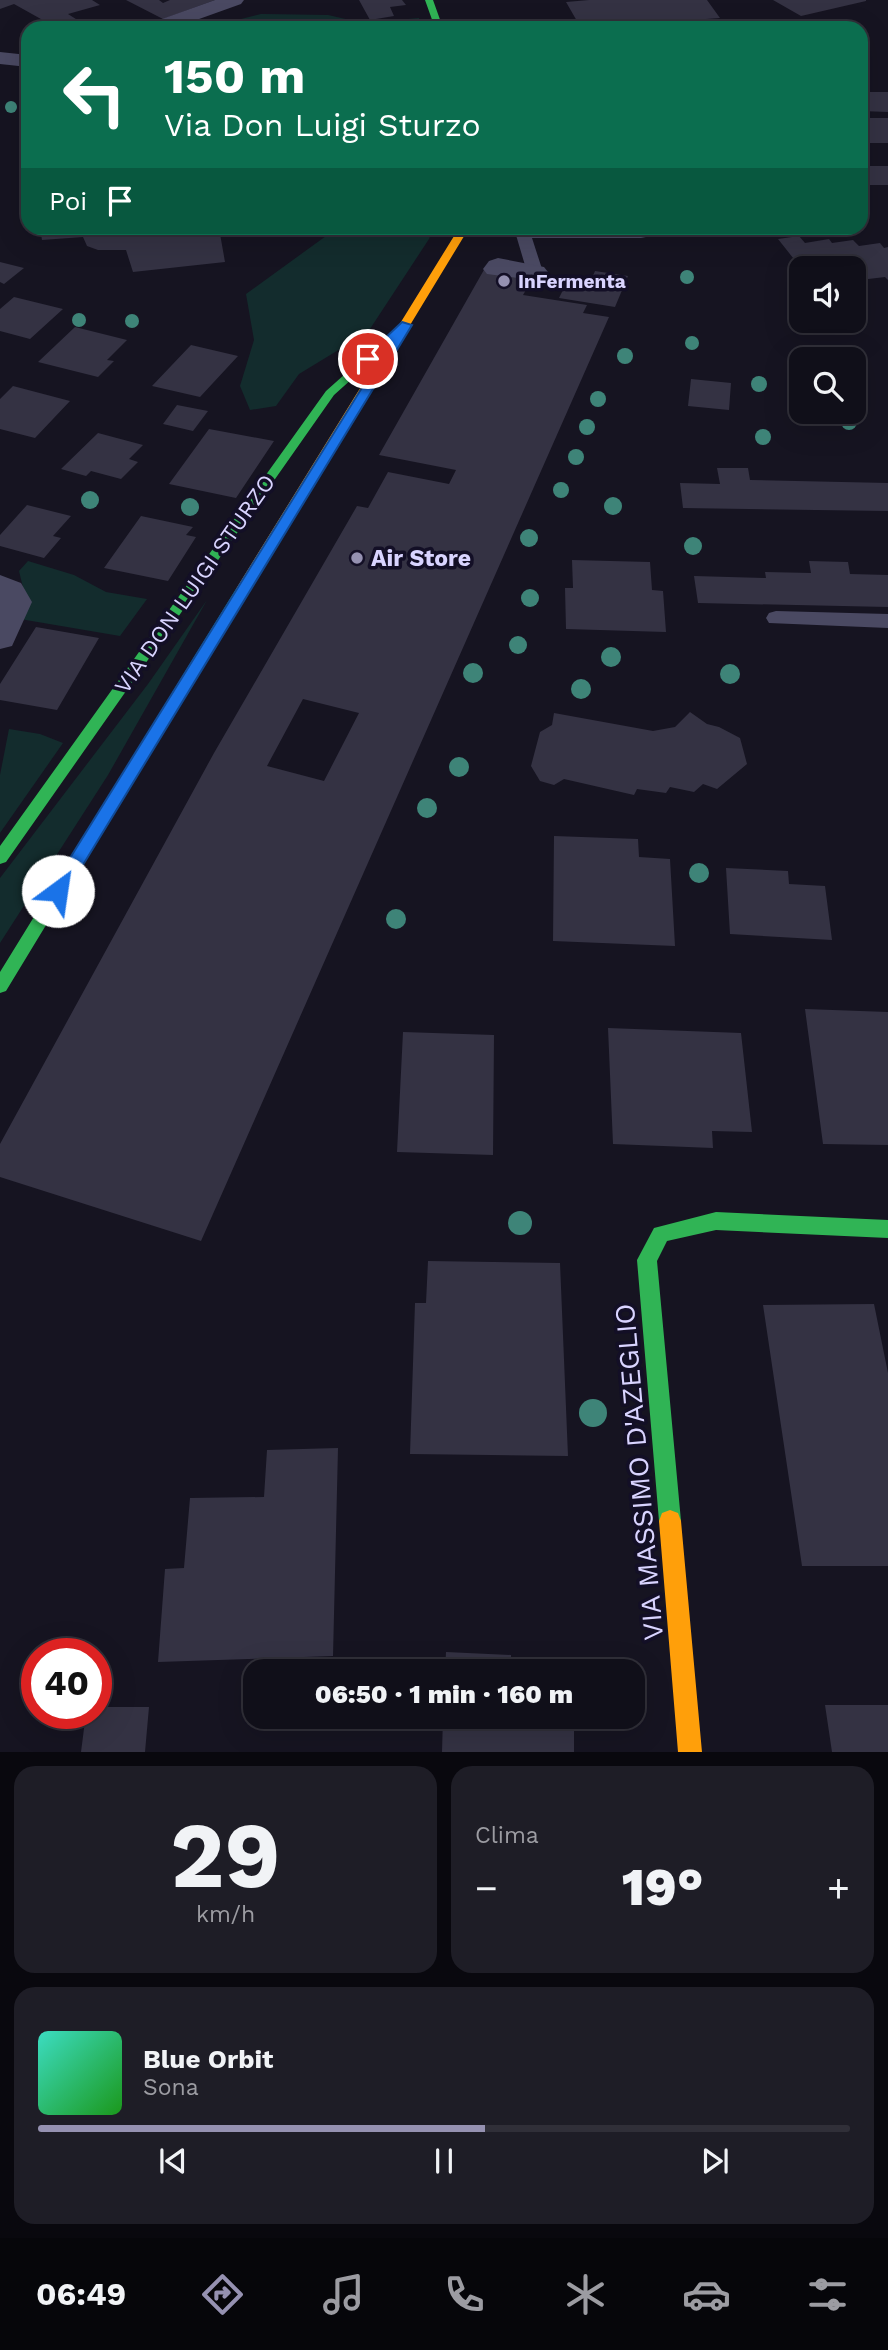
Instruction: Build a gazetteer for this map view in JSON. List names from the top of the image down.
{
  "streets": {
    "street": ["VIA DON LUIGI STURZO", "VIA MASSIMO D'AZEGLIO"]
  },
  "places": ["InFermenta", "Air Store"],
  "page": {
    "turn": ["150 m", "Via Don Luigi Sturzo"],
    "then": "Poi",
    "limit": "40",
    "trip": "06:50 · 1 min · 160 m",
    "tile": [
      ["29", "km/h"],
      "Clima"
    ],
    "heat": ["−", "19°", "+"],
    "song": ["Blue Orbit", "Sona"],
    "tabs": "06:49"
  }
}
